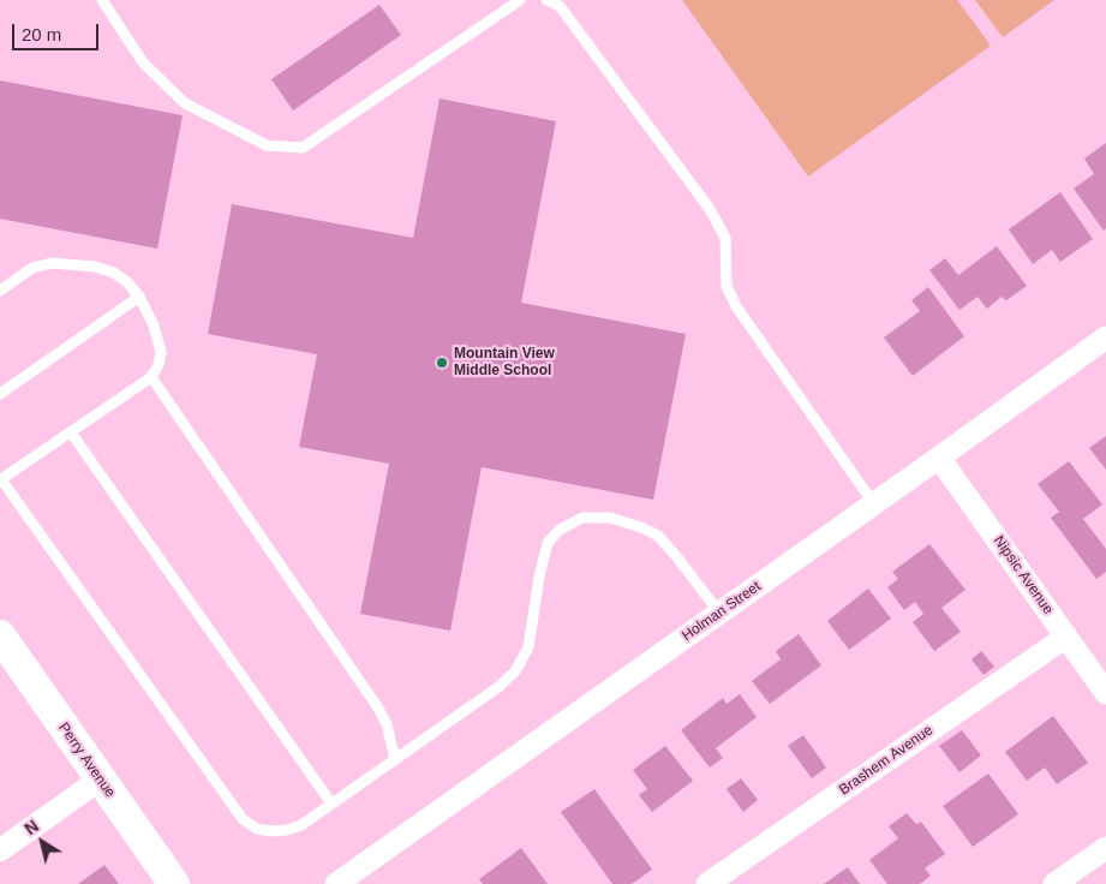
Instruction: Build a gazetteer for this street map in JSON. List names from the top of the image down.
{
  "streets": {
    "main road": ["Perry Avenue"],
    "street": ["Nipsic Avenue", "Holman Street", "Brashem Avenue"]
  },
  "crossings": [
    ["Nipsic Avenue", "Holman Street"],
    ["Nipsic Avenue", "Brashem Avenue"]
  ],
  "places": ["Mountain View Middle School"],
  "scale_bar": "20 m",
  "north": "top left"
}
